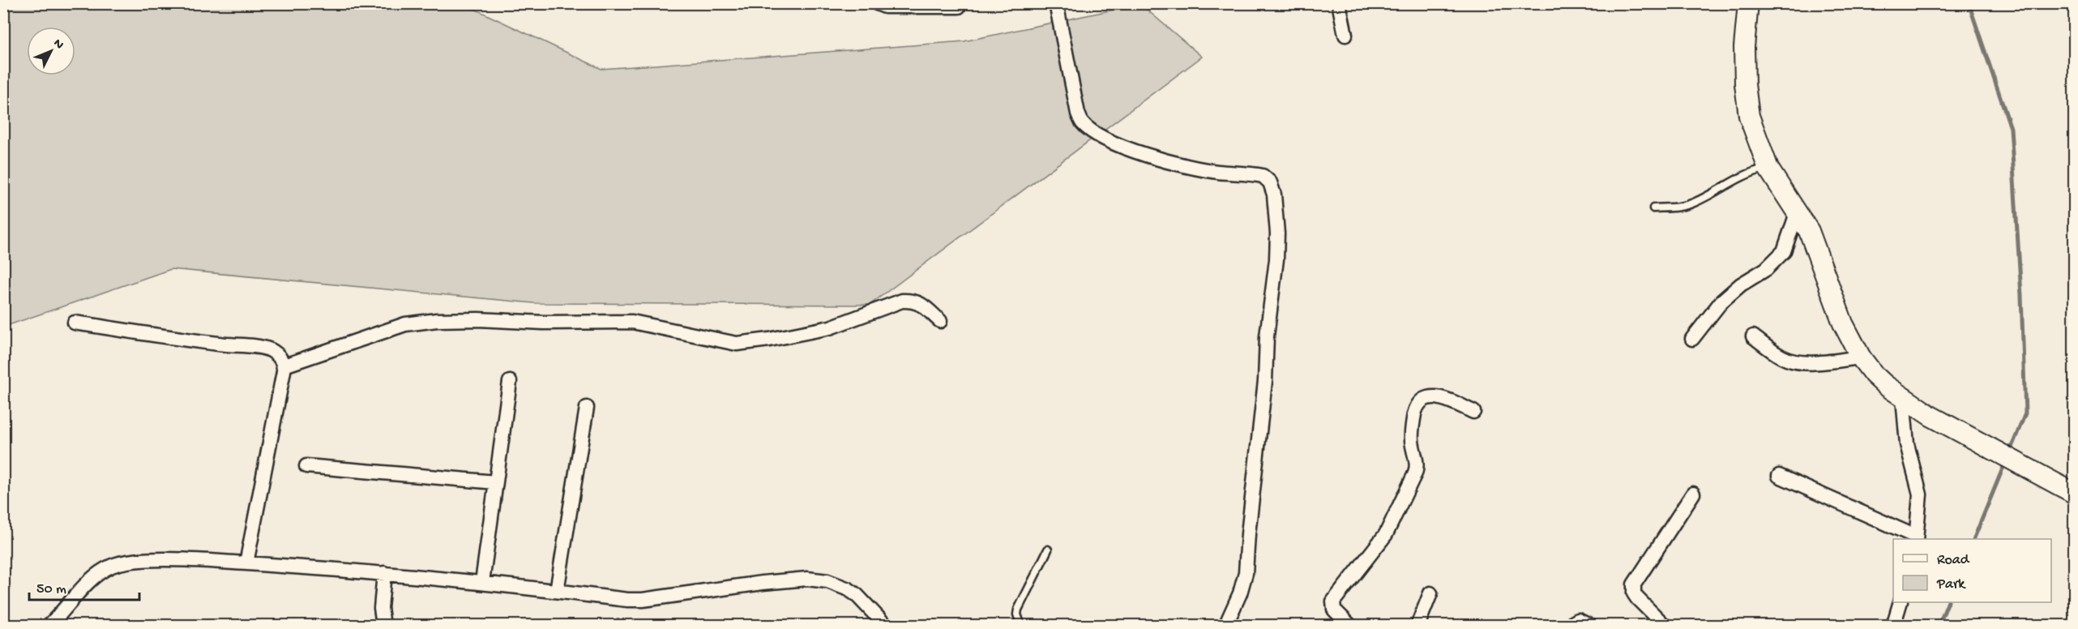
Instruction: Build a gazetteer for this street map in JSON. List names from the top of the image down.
{
  "legend": ["Road", "Park"],
  "scale_bar": "50 m",
  "north": "top right"
}
